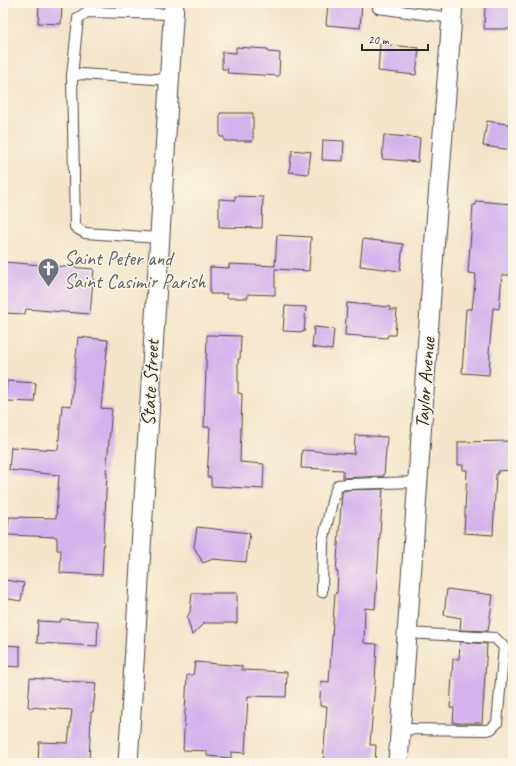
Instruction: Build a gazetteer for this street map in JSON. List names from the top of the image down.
{
  "streets": {
    "street": ["State Street", "Taylor Avenue"]
  },
  "places": {
    "church": ["Saint Peter and Saint Casimir Parish"]
  },
  "scale_bar": "20 m"
}
